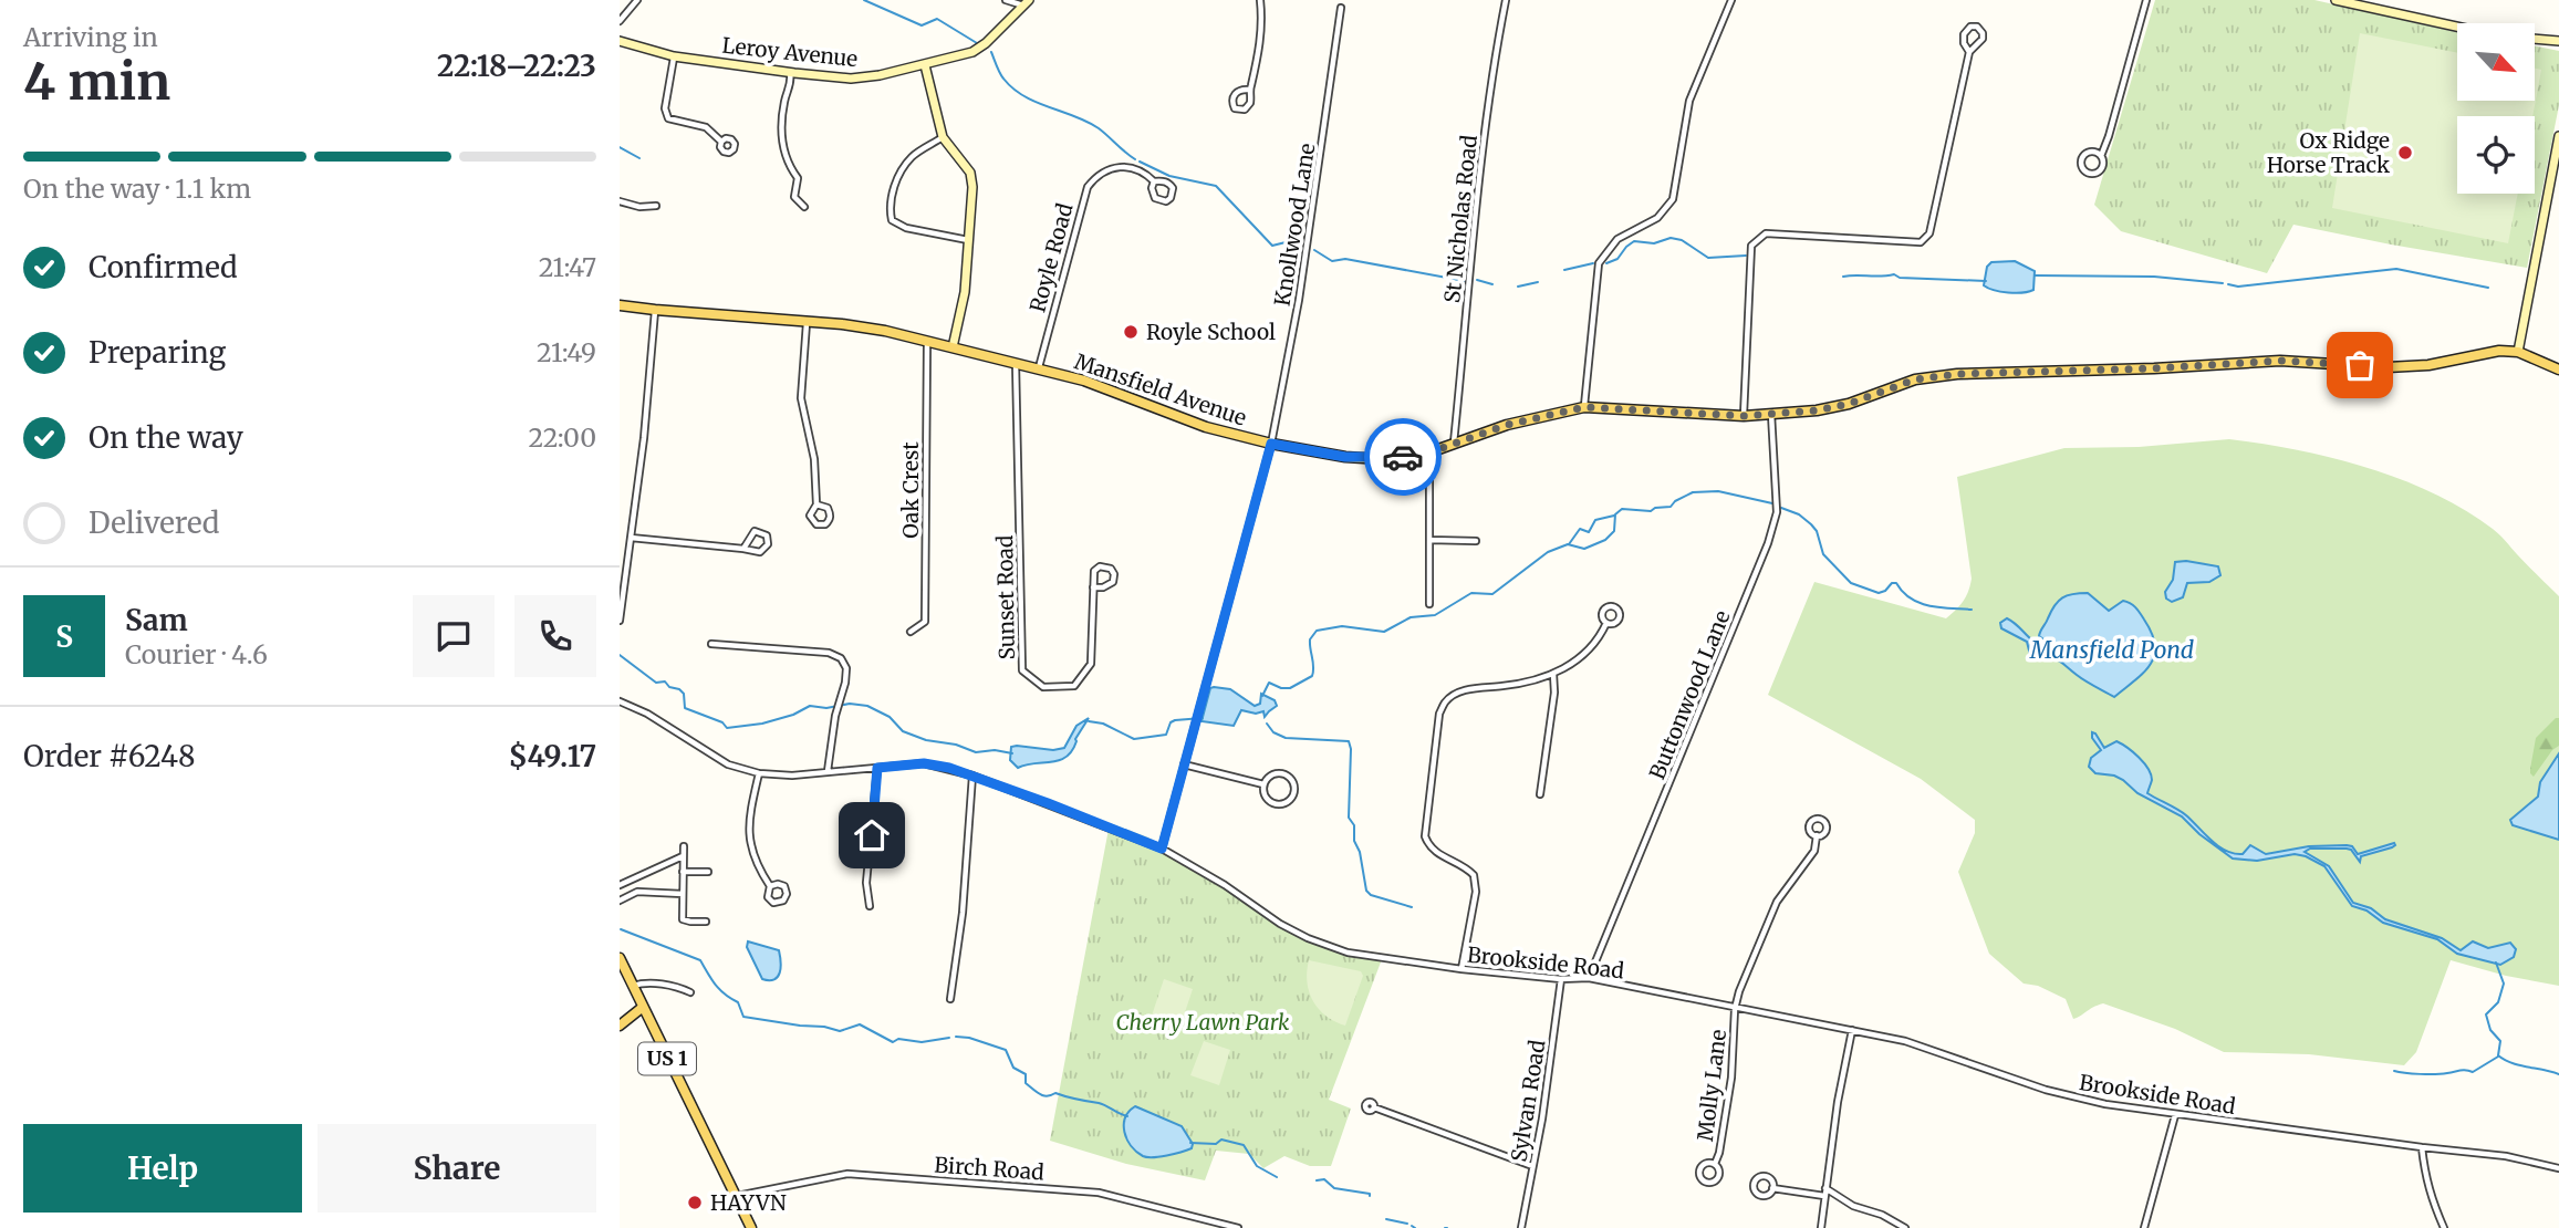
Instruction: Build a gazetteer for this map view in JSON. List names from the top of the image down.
{
  "streets": {
    "main road": ["Mansfield Avenue", "US 1"],
    "street": [
      "Leroy Avenue",
      "St Nicholas Road",
      "Knollwood Lane",
      "Royle Road",
      "Oak Crest",
      "Sunset Road",
      "Buttonwood Lane",
      "Brookside Road",
      "Molly Lane",
      "Sylvan Road",
      "Birch Road"
    ]
  },
  "crossings": [
    ["St Nicholas Road", "Mansfield Avenue"],
    ["Knollwood Lane", "Mansfield Avenue"],
    ["Knollwood Lane", "Brookside Road"],
    ["Royle Road", "Mansfield Avenue"],
    ["Mansfield Avenue", "Oak Crest"],
    ["Mansfield Avenue", "Sunset Road"],
    ["Mansfield Avenue", "Buttonwood Lane"],
    ["Buttonwood Lane", "Brookside Road"],
    ["Brookside Road", "Molly Lane"],
    ["Brookside Road", "Sylvan Road"],
    ["US 1", "Birch Road"]
  ],
  "water": ["Mansfield Pond"],
  "parks": ["Cherry Lawn Park"],
  "places": ["Ox Ridge Horse Track", "Royle School", "HAYVN"],
  "north": "bottom right",
  "page": {
    "heading": ["4 min", "Arriving in", "22:18–22:23"],
    "panel": [
      "Sam",
      "Courier · 4.6",
      "Order #6248",
      "$49.17"
    ],
    "bar": "On the way · 1.1 km",
    "list": [
      ["Confirmed", "21:47"],
      ["Preparing", "21:49"],
      ["On the way", "22:00"],
      "Delivered"
    ],
    "round": "S",
    "buttons": ["Help", "Share"]
  }
}
